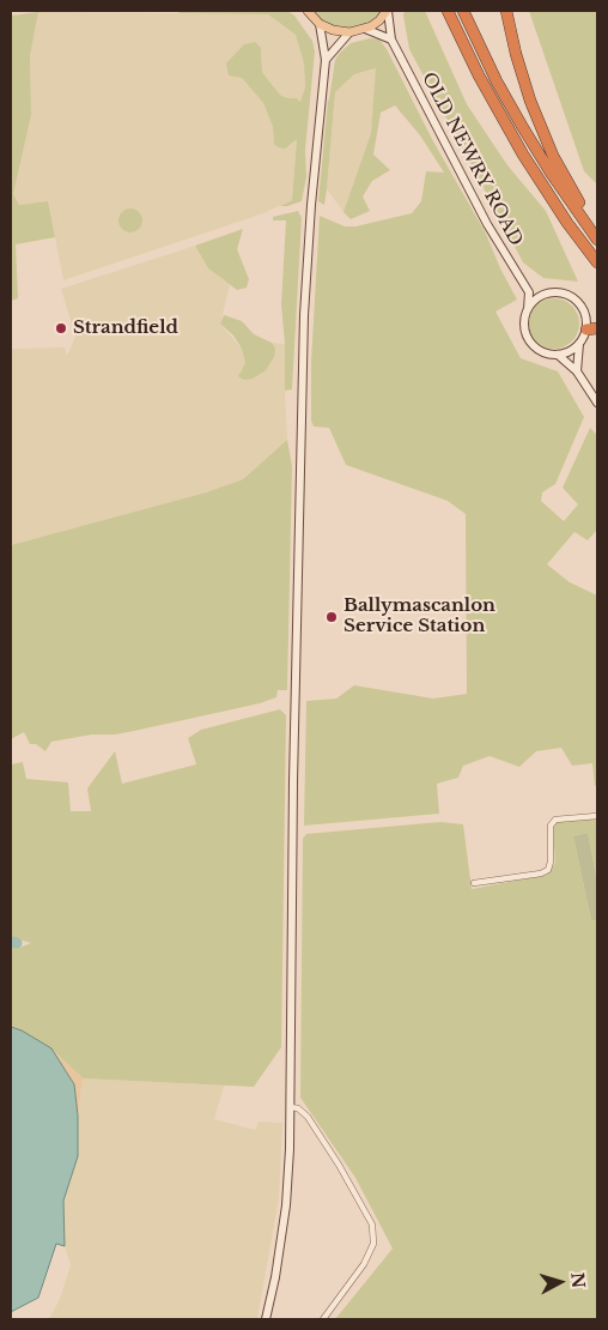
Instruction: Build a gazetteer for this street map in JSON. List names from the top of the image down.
{
  "streets": {
    "main road": ["OLD NEWRY ROAD"]
  },
  "places": ["Strandfield", "Ballymascanlon Service Station"],
  "north": "right"
}
